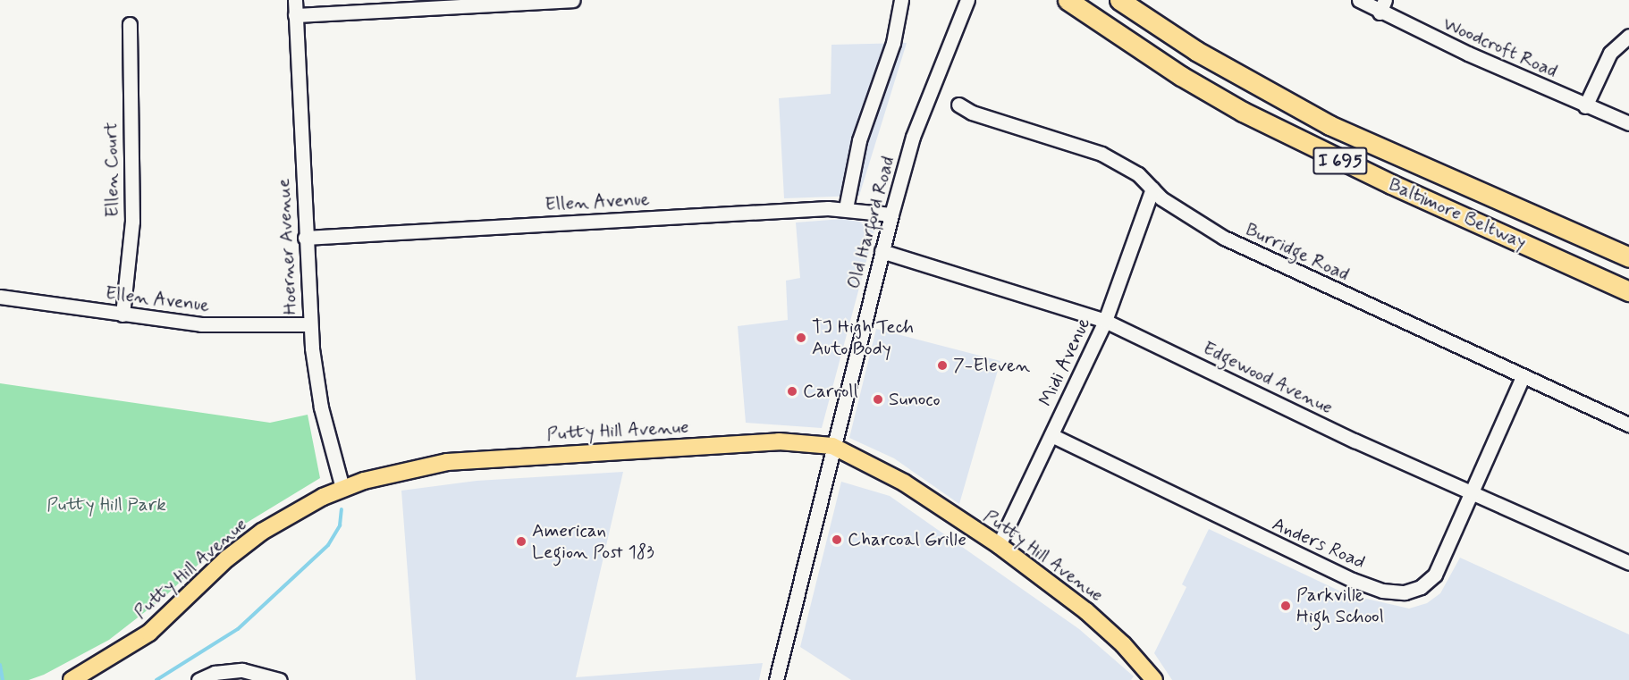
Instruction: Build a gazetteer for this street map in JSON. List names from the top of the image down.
{
  "streets": {
    "highway": ["I 695", "Baltimore Beltway"],
    "main road": ["Putty Hill Avenue"],
    "street": [
      "Woodcroft Road",
      "Ellen Court",
      "Ellen Avenue",
      "Old Harford Road",
      "Hoerner Avenue",
      "Burridge Road",
      "Midi Avenue",
      "Edgewood Avenue",
      "Anders Road"
    ]
  },
  "crossings": [
    ["Ellen Court", "Ellen Avenue"],
    ["Ellen Avenue", "Old Harford Road"],
    ["Ellen Avenue", "Hoerner Avenue"],
    ["Old Harford Road", "Edgewood Avenue"],
    ["Old Harford Road", "Putty Hill Avenue"],
    ["Hoerner Avenue", "Putty Hill Avenue"],
    ["Burridge Road", "Midi Avenue"],
    ["Burridge Road", "Anders Road"],
    ["Midi Avenue", "Edgewood Avenue"],
    ["Midi Avenue", "Putty Hill Avenue"],
    ["Midi Avenue", "Anders Road"],
    ["Edgewood Avenue", "Anders Road"]
  ],
  "parks": ["Putty Hill Park"],
  "places": [
    "TJ High Tech Auto Body",
    "7-Eleven",
    "Carroll",
    "Sunoco",
    "Charcoal Grille",
    "American Legion Post 183",
    "Parkville High School"
  ]
}
